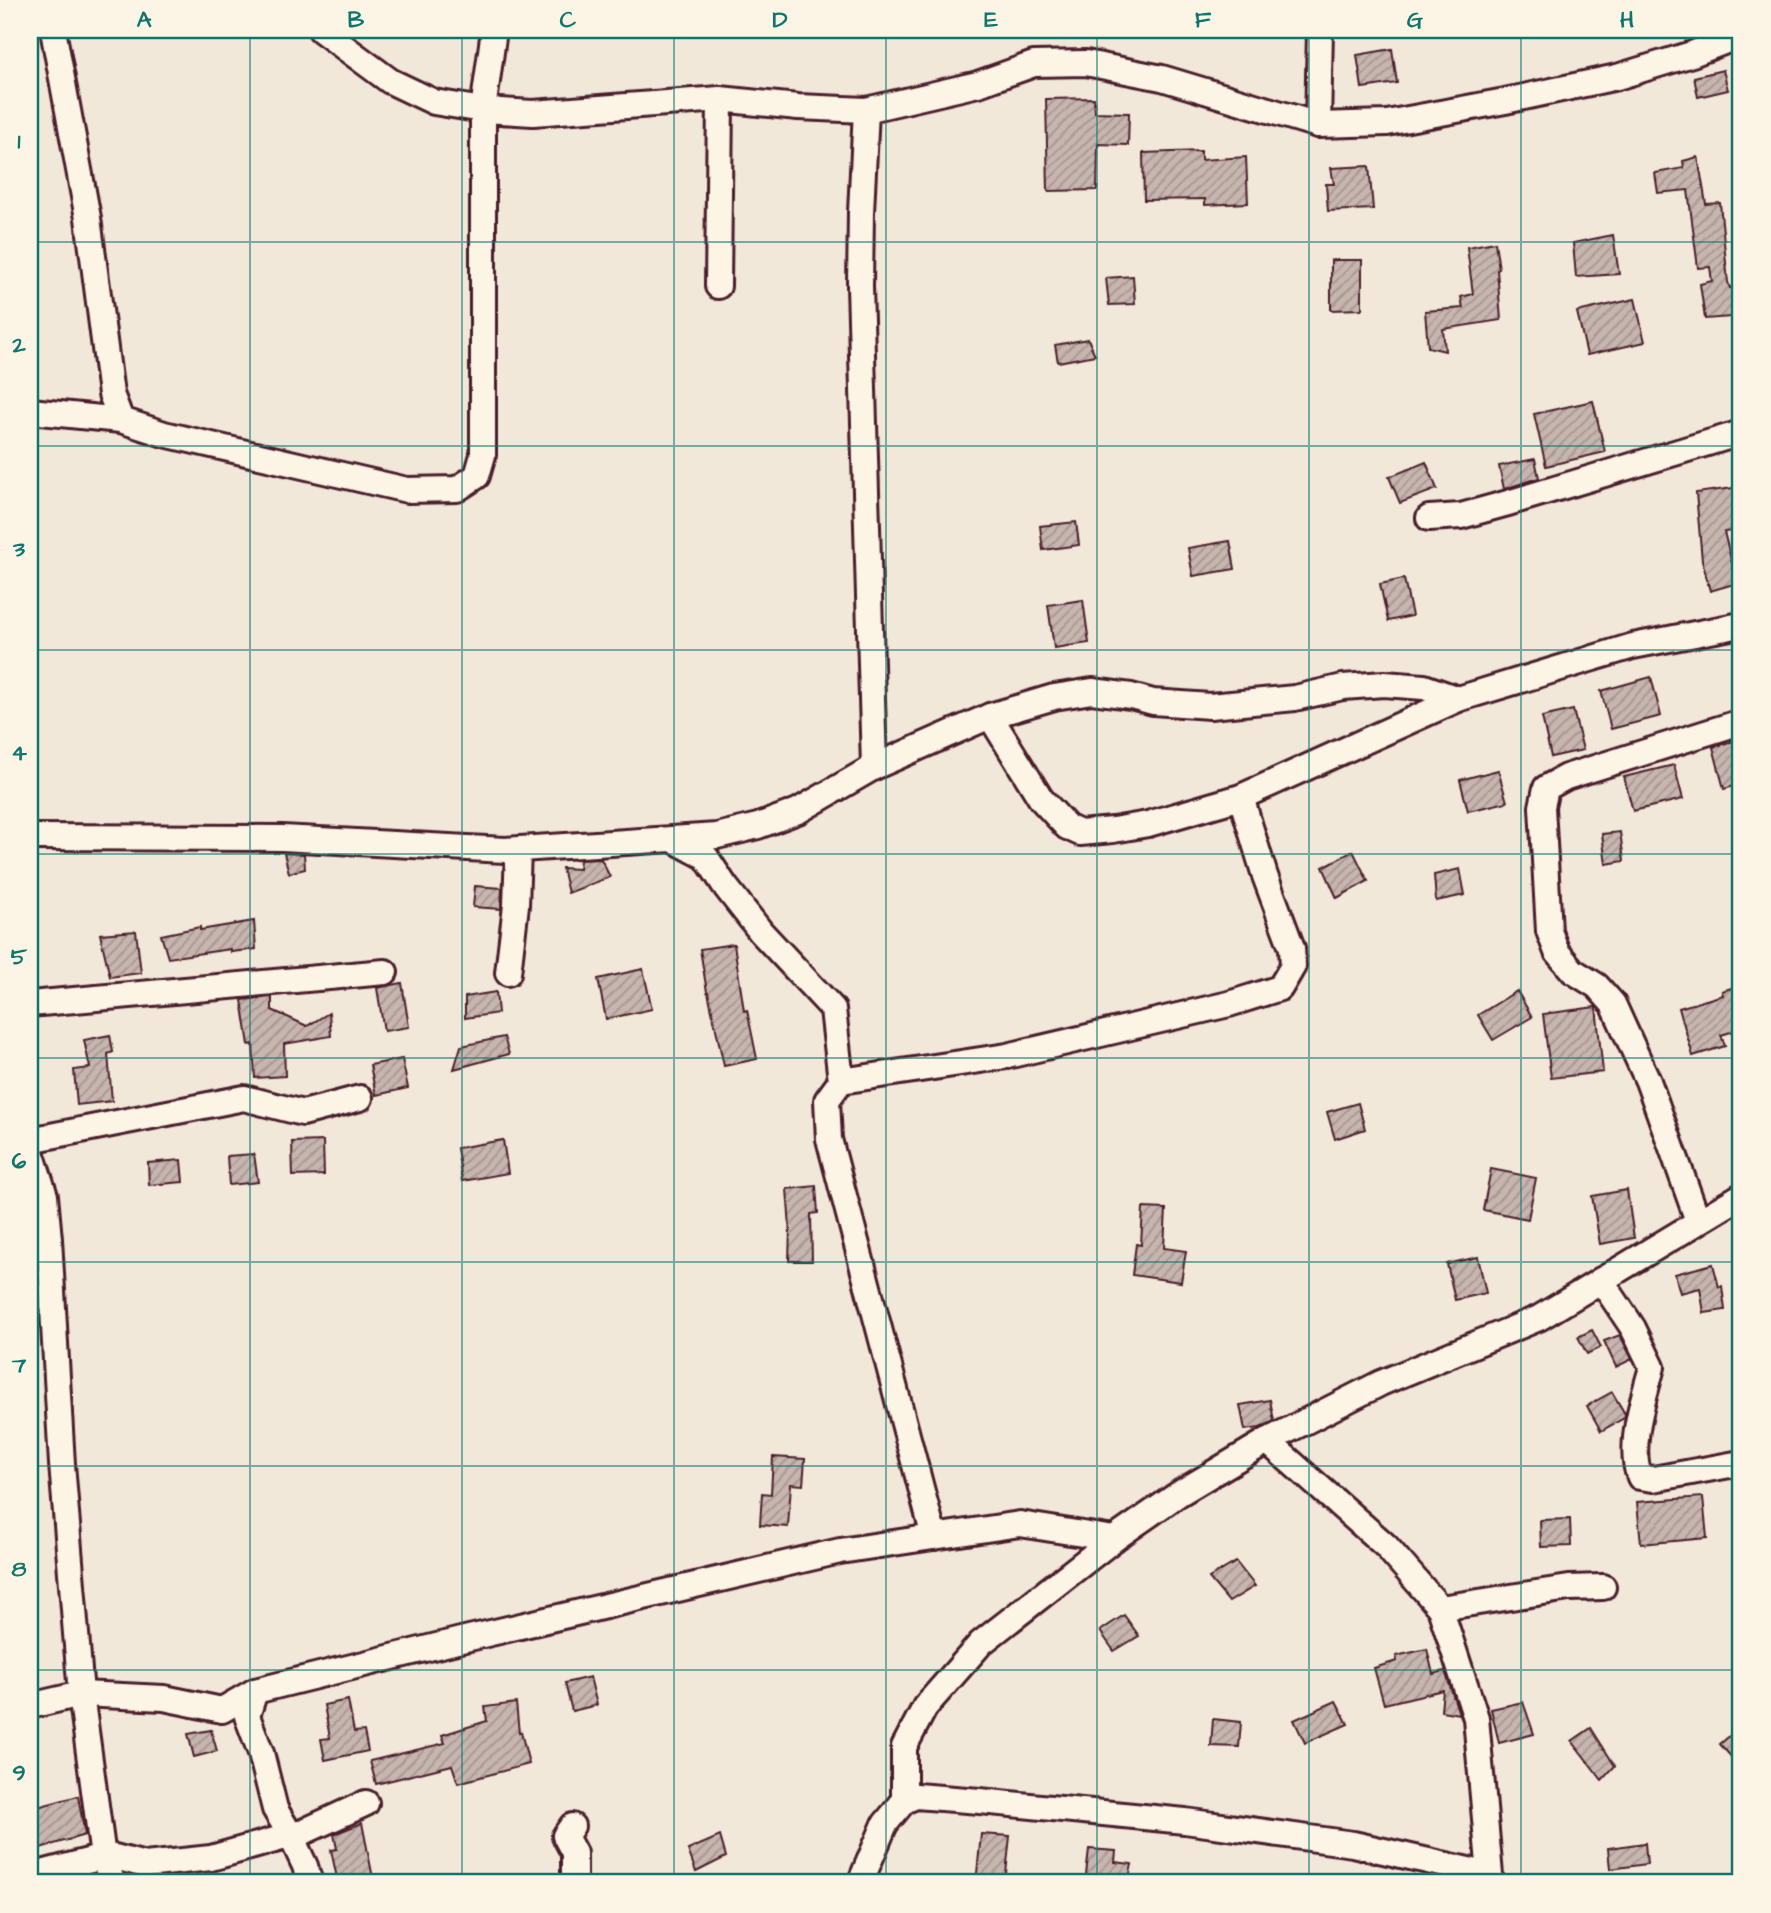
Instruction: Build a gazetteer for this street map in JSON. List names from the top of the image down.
{
  "grid": {
    "columns": [
      "A",
      "B",
      "C",
      "D",
      "E",
      "F",
      "G",
      "H"
    ],
    "rows": [
      "1",
      "2",
      "3",
      "4",
      "5",
      "6",
      "7",
      "8",
      "9"
    ]
  }
}
